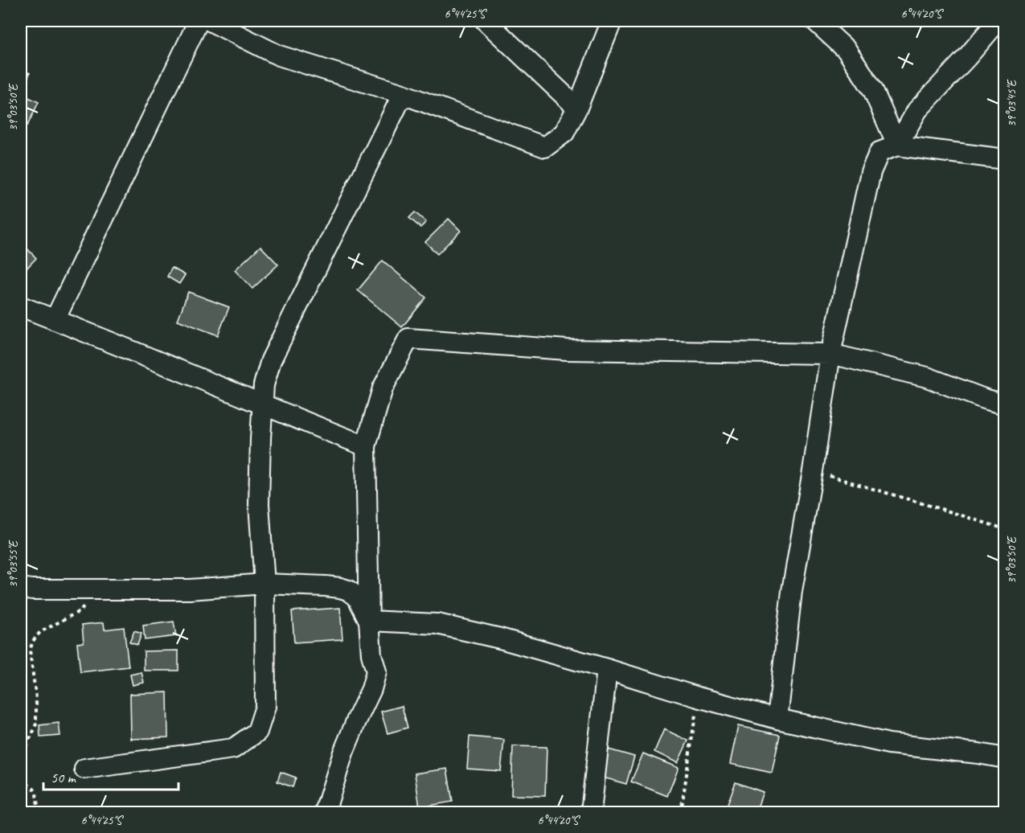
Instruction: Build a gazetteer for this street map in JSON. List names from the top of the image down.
{
  "scale_bar": "50 m",
  "coordinates": [
    "6°44'25\"S",
    "6°44'20\"S",
    "39°03'45\"E",
    "39°03'50\"E",
    "39°03'55\"E"
  ]
}
